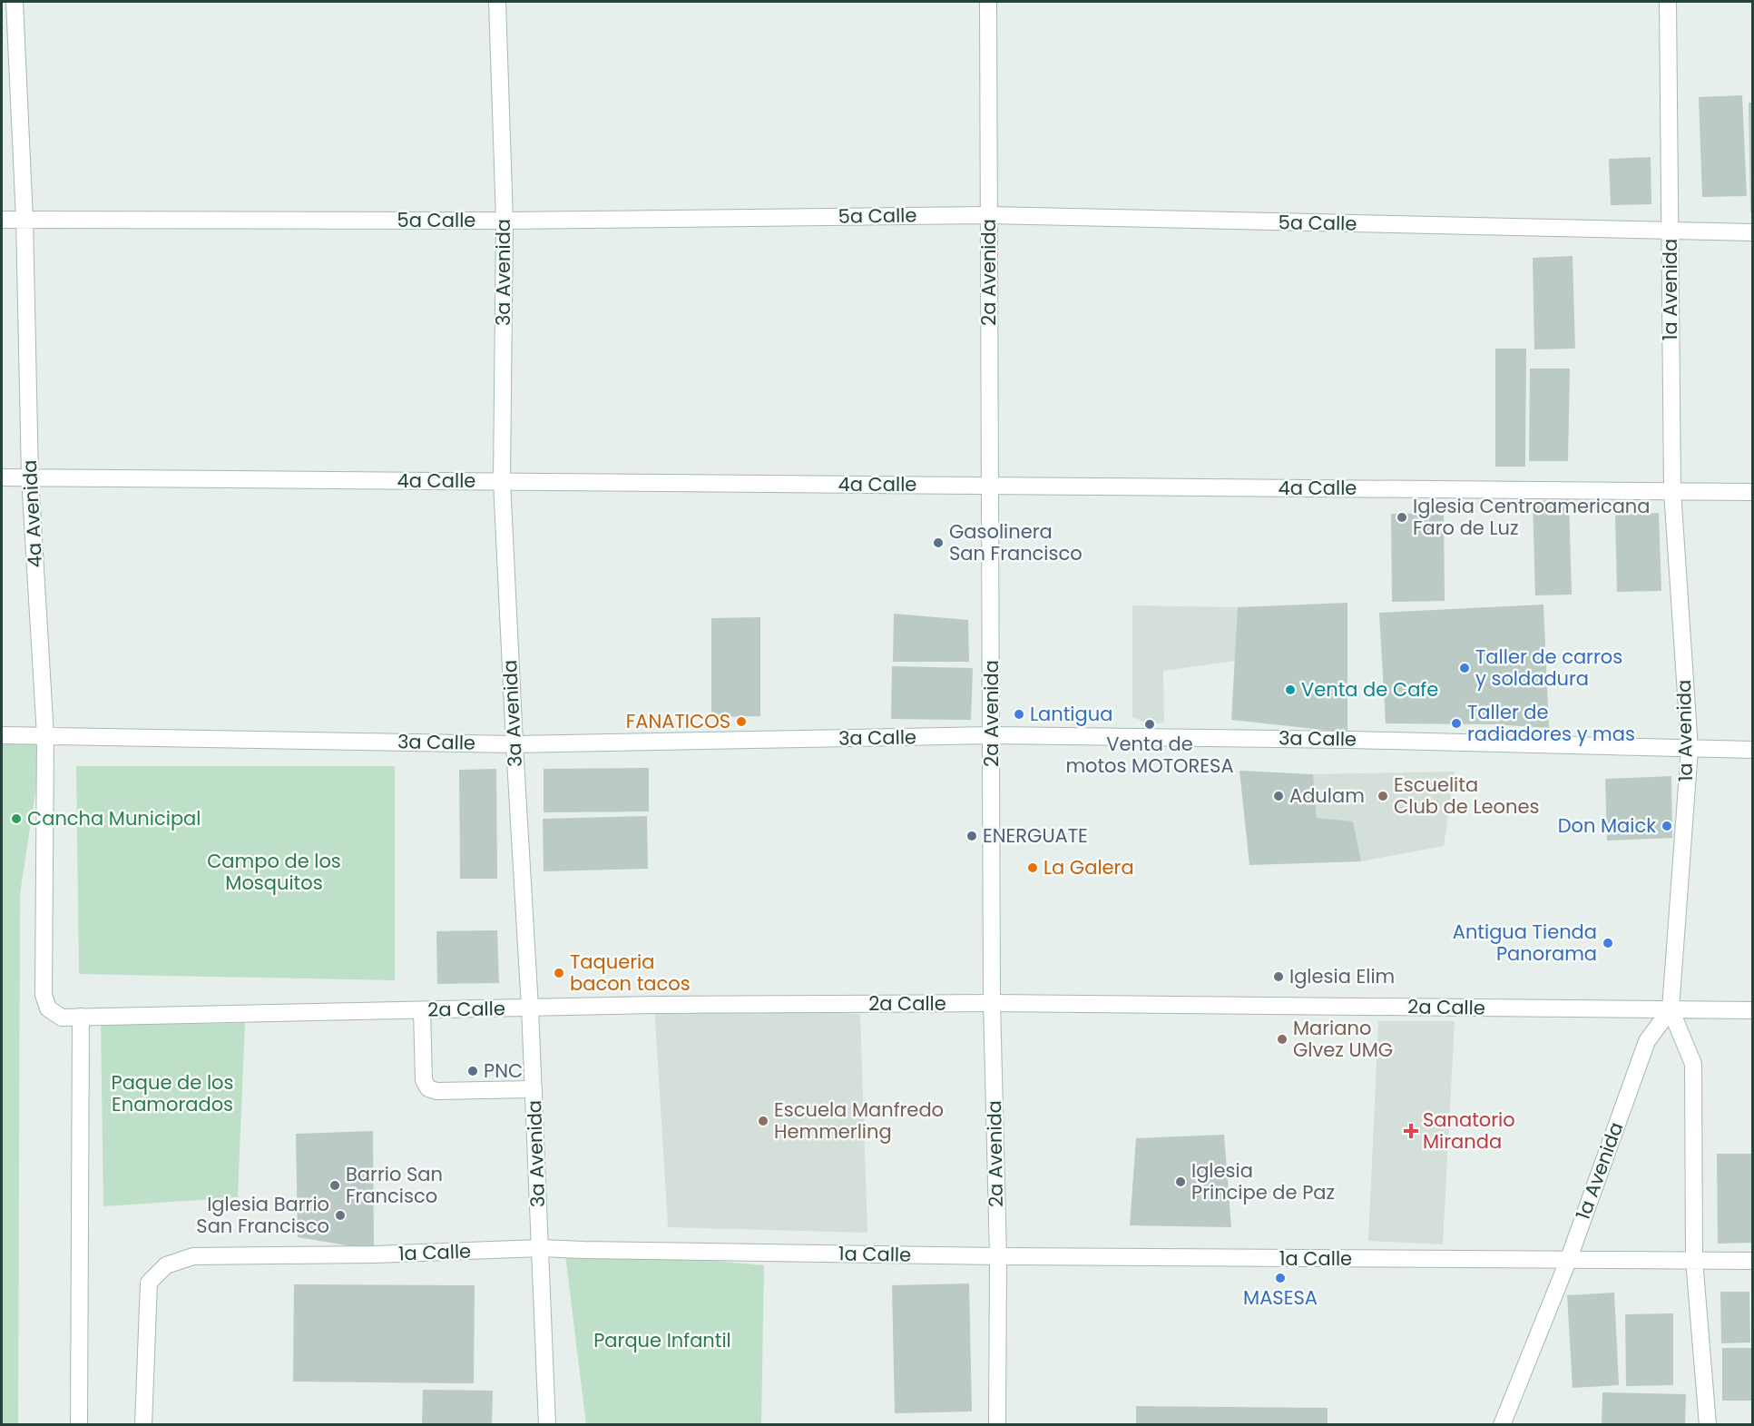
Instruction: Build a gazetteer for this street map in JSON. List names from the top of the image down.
{
  "streets": {
    "street": [
      "5a Calle",
      "3a Avenida",
      "2a Avenida",
      "1a Avenida",
      "4a Calle",
      "4a Avenida",
      "3a Calle",
      "2a Calle",
      "1a Calle"
    ]
  },
  "crossings": [
    ["5a Calle", "3a Avenida"],
    ["5a Calle", "2a Avenida"],
    ["5a Calle", "1a Avenida"],
    ["5a Calle", "4a Avenida"],
    ["3a Avenida", "4a Calle"],
    ["3a Avenida", "3a Calle"],
    ["3a Avenida", "2a Calle"],
    ["3a Avenida", "1a Calle"],
    ["2a Avenida", "4a Calle"],
    ["2a Avenida", "3a Calle"],
    ["2a Avenida", "2a Calle"],
    ["2a Avenida", "1a Calle"],
    ["1a Avenida", "4a Calle"],
    ["1a Avenida", "3a Calle"],
    ["1a Avenida", "2a Calle"],
    ["1a Avenida", "1a Calle"],
    ["4a Calle", "4a Avenida"],
    ["4a Avenida", "3a Calle"],
    ["4a Avenida", "2a Calle"]
  ],
  "parks": ["Campo de los Mosquitos", "Paque de los Enamorados", "Parque Infantil"],
  "places": {
    "other": [
      "Iglesia Centroamericana Faro de Luz",
      "Gasolinera San Francisco",
      "Taller de carros y soldadura",
      "Venta de Cafe",
      "Lantigua",
      "FANATICOS",
      "Taller de radiadores y mas",
      "Venta de motos MOTORESA",
      "Adulam",
      "Escuelita Club de Leones",
      "Cancha Municipal",
      "Don Maick",
      "ENERGUATE",
      "La Galera",
      "Antigua Tienda Panorama",
      "Taqueria bacon tacos",
      "Iglesia Elim",
      "Mariano Glvez UMG",
      "PNC",
      "Escuela Manfredo Hemmerling",
      "Iglesia Principe de Paz",
      "Barrio San Francisco",
      "Iglesia Barrio San Francisco",
      "MASESA"
    ],
    "health": ["Sanatorio Miranda"]
  }
}
